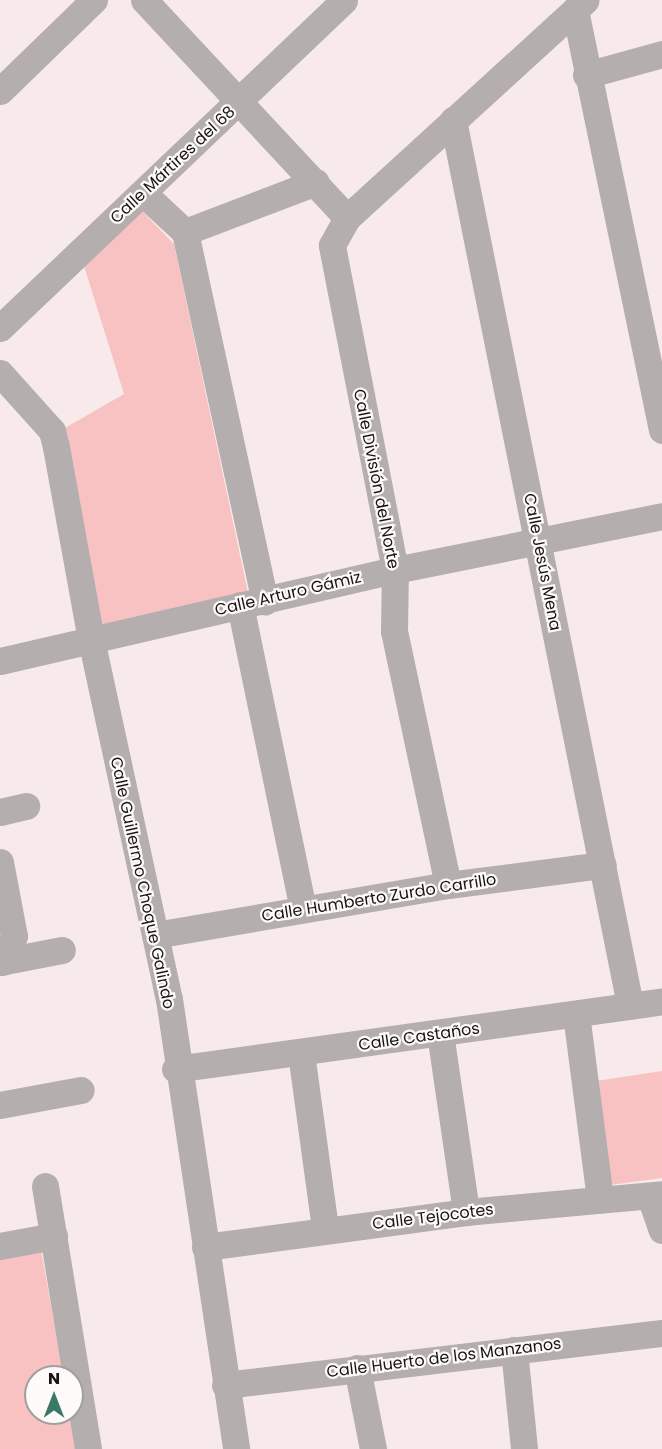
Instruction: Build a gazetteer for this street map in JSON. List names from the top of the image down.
{
  "streets": {
    "street": [
      "Calle Mártires del 68",
      "Calle División del Norte",
      "Calle Jesús Mena",
      "Calle Arturo Gámiz",
      "Calle Guillermo Choque Galindo",
      "Calle Humberto Zurdo Carrillo",
      "Calle Castaños",
      "Calle Tejocotes",
      "Calle Huerto de los Manzanos"
    ]
  },
  "crossings": [
    ["Calle División del Norte", "Calle Jesús Mena"],
    ["Calle División del Norte", "Calle Arturo Gámiz"],
    ["Calle División del Norte", "Calle Humberto Zurdo Carrillo"],
    ["Calle Jesús Mena", "Calle Arturo Gámiz"],
    ["Calle Jesús Mena", "Calle Humberto Zurdo Carrillo"],
    ["Calle Jesús Mena", "Calle Castaños"],
    ["Calle Arturo Gámiz", "Calle Guillermo Choque Galindo"],
    ["Calle Guillermo Choque Galindo", "Calle Humberto Zurdo Carrillo"],
    ["Calle Guillermo Choque Galindo", "Calle Castaños"],
    ["Calle Guillermo Choque Galindo", "Calle Tejocotes"],
    ["Calle Guillermo Choque Galindo", "Calle Huerto de los Manzanos"]
  ],
  "north": "top"
}
